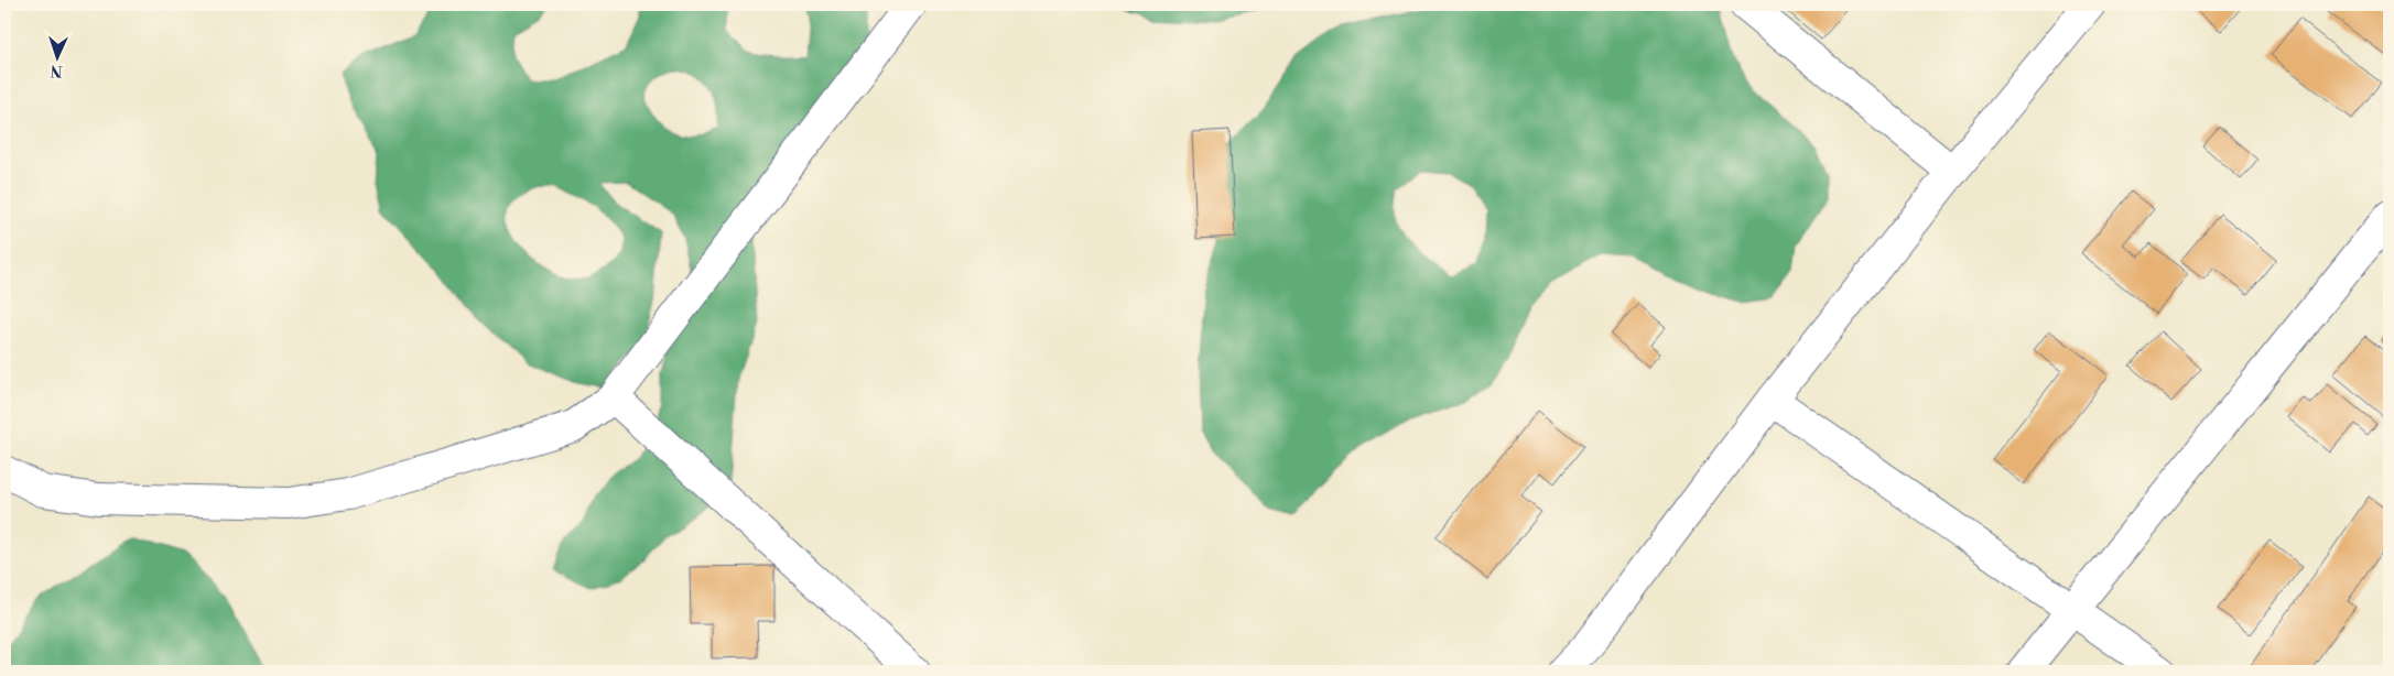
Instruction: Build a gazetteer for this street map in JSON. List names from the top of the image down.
{
  "north": "bottom"
}
